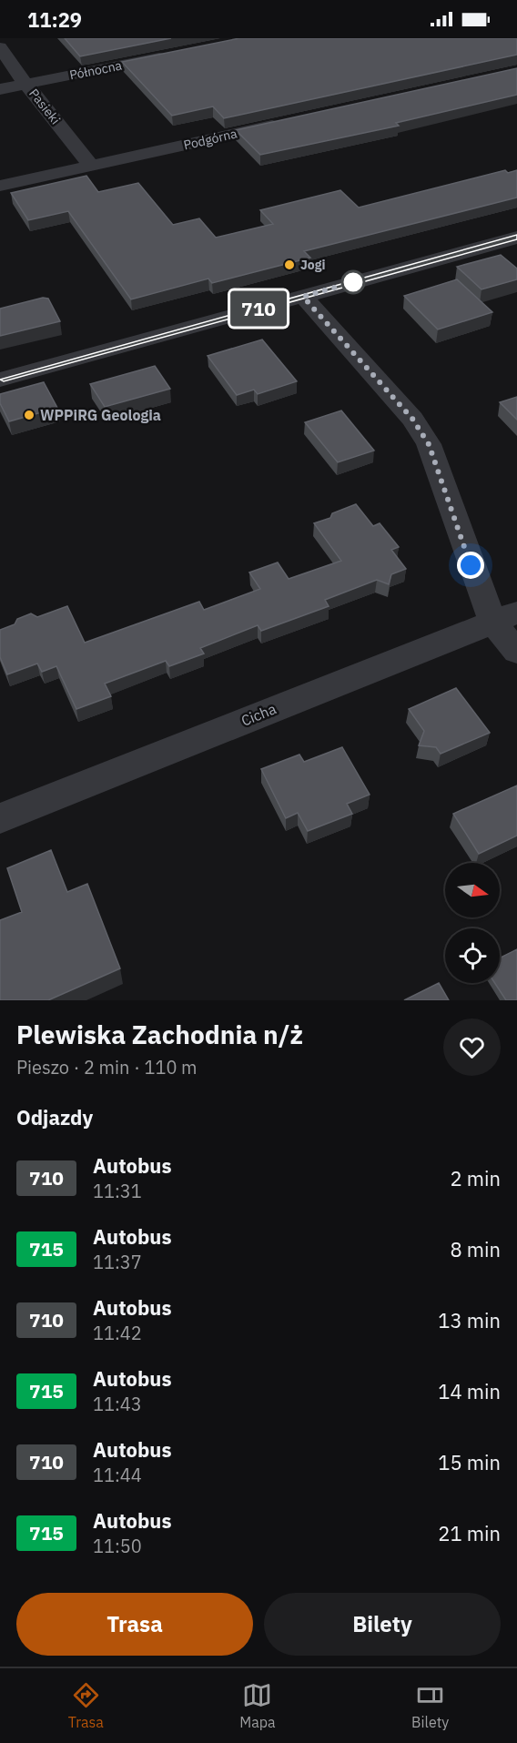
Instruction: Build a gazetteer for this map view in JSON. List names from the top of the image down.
{
  "streets": {
    "street": [
      "Północna",
      "Pasieki",
      "Podgórna",
      "Cicha"
    ]
  },
  "crossings": [
    ["Północna", "Pasieki"],
    ["Pasieki", "Podgórna"]
  ],
  "places": ["Jogi", "WPPiRG Geologia"],
  "lines": ["bus line 710"],
  "north": "right",
  "page": {
    "status": "11:29",
    "on_map": "710",
    "heading": [
      ["Plewiska Zachodnia n/ż", "Pieszo · 2 min · 110 m"],
      "Odjazdy"
    ],
    "list": [
      {
        "mark": "710",
        "name": "Autobus",
        "note": "11:31",
        "value": "2 min"
      },
      {
        "mark": "715",
        "name": "Autobus",
        "note": "11:37",
        "value": "8 min"
      },
      {
        "mark": "710",
        "name": "Autobus",
        "note": "11:42",
        "value": "13 min"
      },
      {
        "mark": "715",
        "name": "Autobus",
        "note": "11:43",
        "value": "14 min"
      },
      {
        "mark": "710",
        "name": "Autobus",
        "note": "11:44",
        "value": "15 min"
      },
      {
        "mark": "715",
        "name": "Autobus",
        "note": "11:50",
        "value": "21 min"
      }
    ],
    "buttons": ["Trasa", "Bilety"],
    "tabs": ["Trasa", "Mapa", "Bilety"]
  }
}
